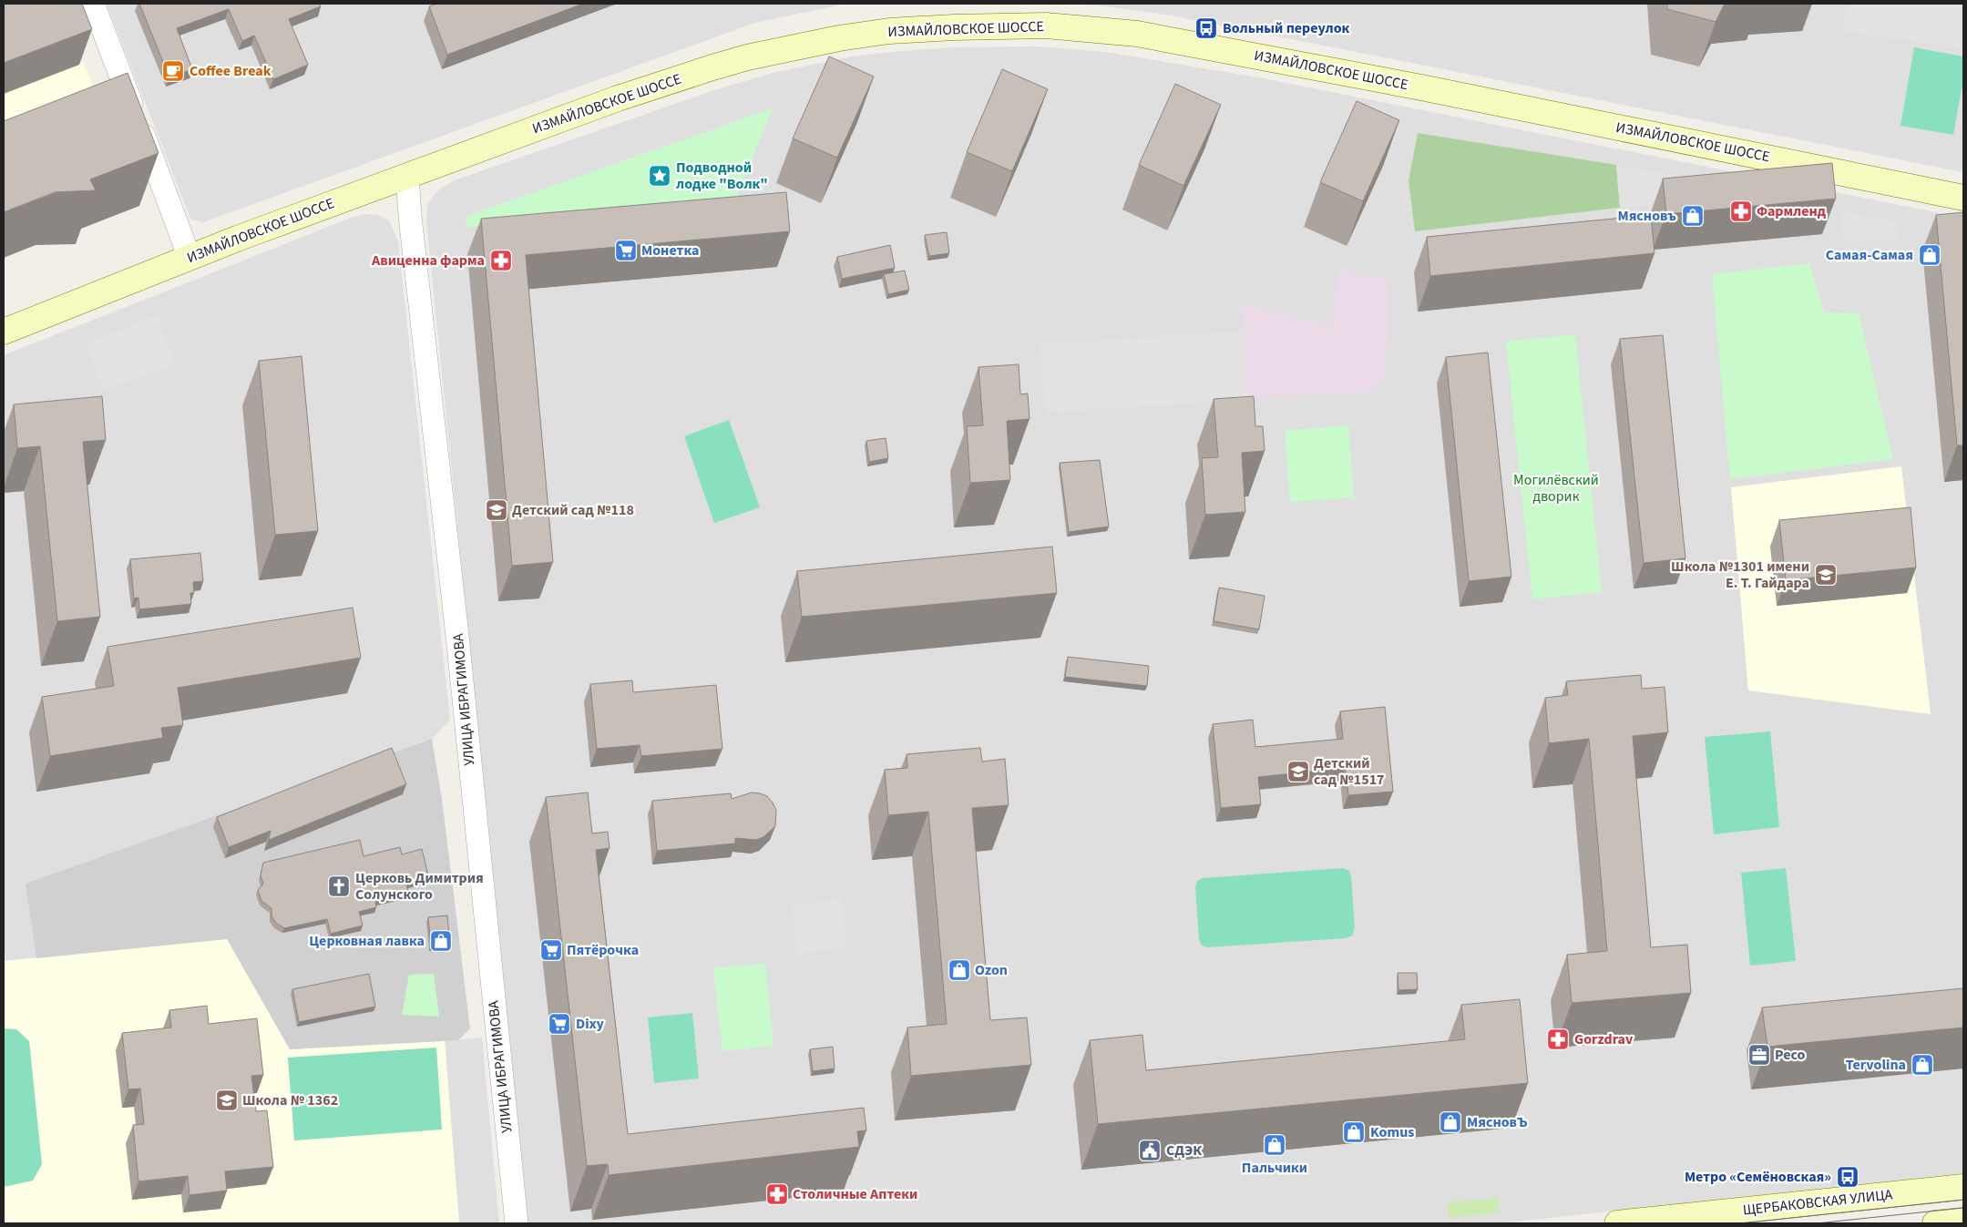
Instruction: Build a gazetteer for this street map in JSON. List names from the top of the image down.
{
  "streets": {
    "main road": ["ИЗМАЙЛОВСКОЕ ШОССЕ", "ЩЕРБАКОВСКАЯ УЛИЦА"],
    "street": ["УЛИЦА ИБРАГИМОВА"]
  },
  "crossings": [
    ["ИЗМАЙЛОВСКОЕ ШОССЕ", "УЛИЦА ИБРАГИМОВА"]
  ],
  "parks": ["Могилёвский дворик"],
  "places": {
    "bus stop": ["Вольный переулок", "Метро «Семёновская»"],
    "cafe": ["Coffee Break"],
    "place": ["Подводной лодке \"Волк\""],
    "pharmacy": [
      "Фармленд",
      "Авиценна фарма",
      "Gorzdrav",
      "Столичные Аптеки"
    ],
    "shop": [
      "Мясновъ",
      "Самая-Самая",
      "Церковная лавка",
      "Ozon",
      "Tervolina",
      "МясновЪ",
      "Komus",
      "Пальчики"
    ],
    "supermarket": ["Монетка", "Пятёрочка", "Dixy"],
    "school or university": [
      "Детский сад №118",
      "Школа №1301 имени Е. Т. Гайдара",
      "Детский сад №1517",
      "Школа № 1362"
    ],
    "church": ["Церковь Димитрия Солунского"],
    "office": ["Ресо"],
    "public building": ["СДЭК"]
  }
}
